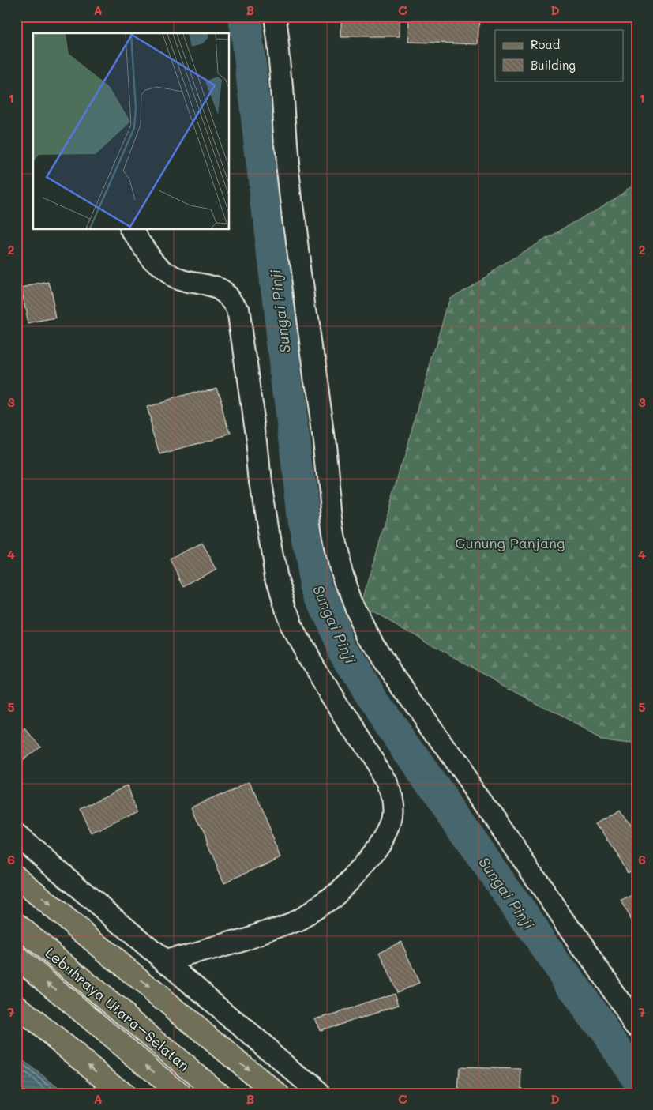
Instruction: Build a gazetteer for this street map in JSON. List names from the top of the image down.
{
  "streets": {
    "main road": ["Lebuhraya Utara–Selatan"]
  },
  "water": ["Sungai Pinji"],
  "parks": ["Gunung Panjang"],
  "legend": ["Road", "Building"],
  "grid": {
    "columns": [
      "A",
      "B",
      "C",
      "D"
    ],
    "rows": [
      "1",
      "2",
      "3",
      "4",
      "5",
      "6",
      "7"
    ]
  }
}
